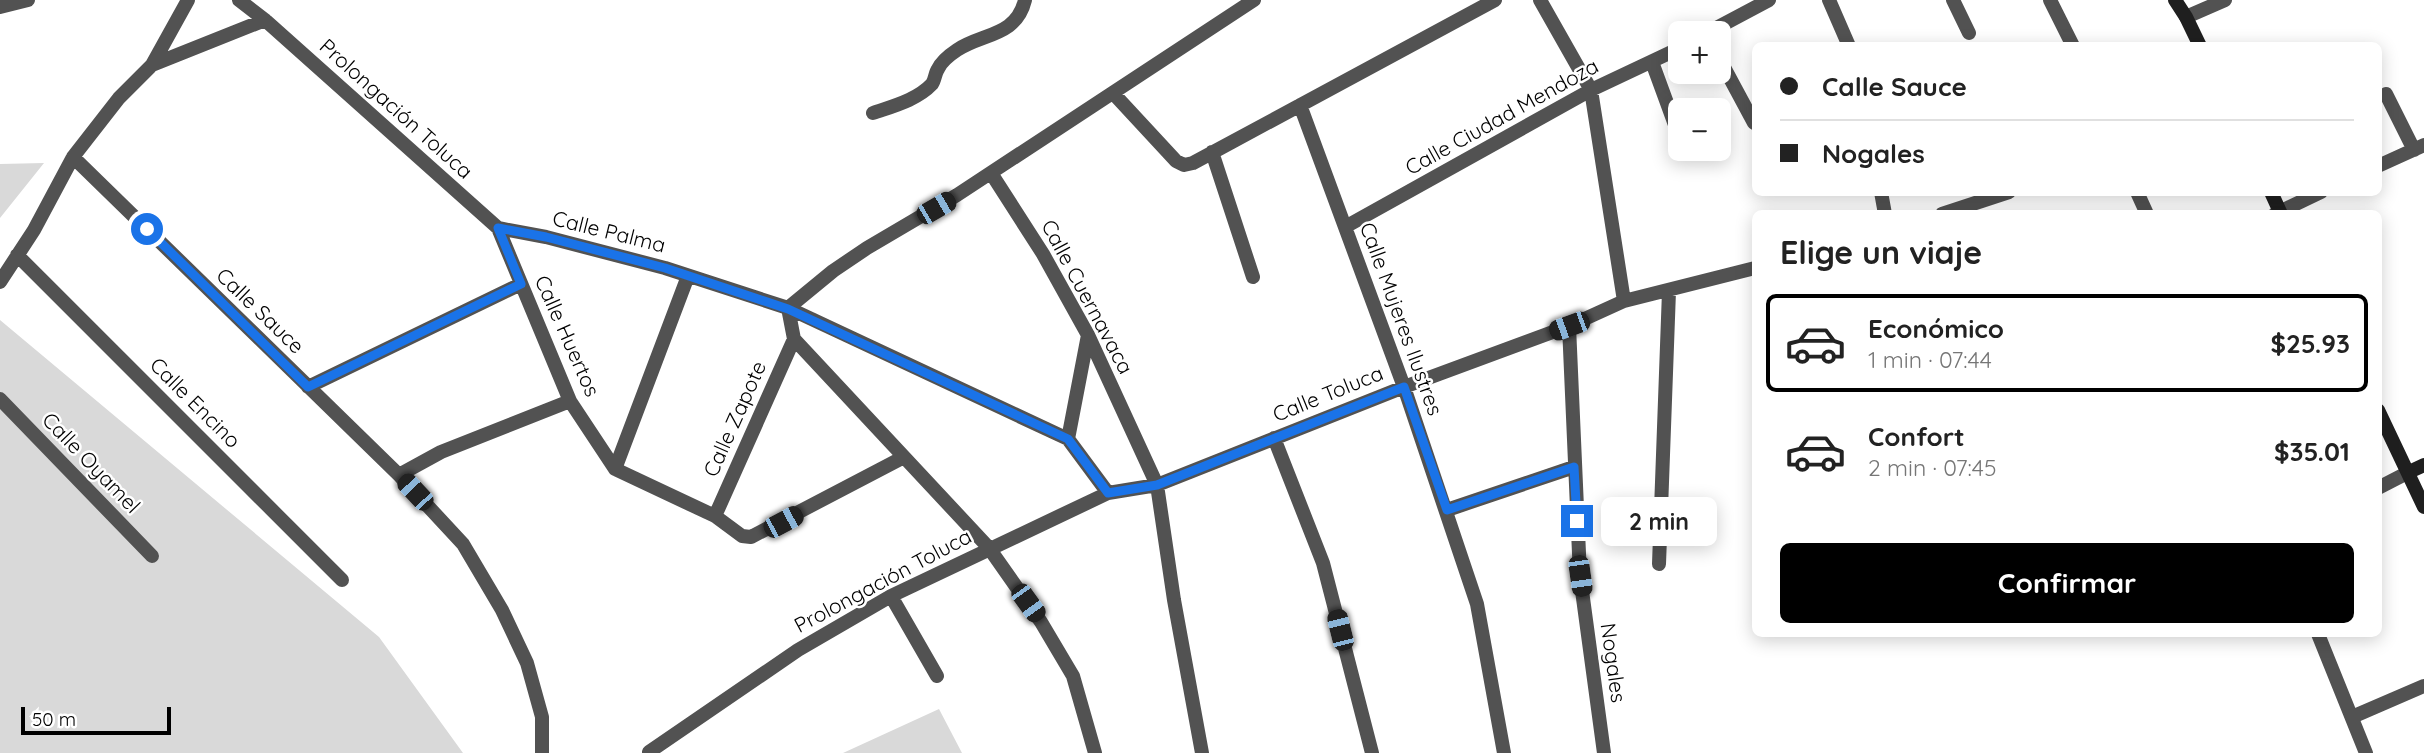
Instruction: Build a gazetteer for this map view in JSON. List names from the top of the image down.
{
  "streets": {
    "street": [
      "Prolongación Toluca",
      "Calle Ciudad Mendoza",
      "Calle Palma",
      "Calle Cuernavaca",
      "Calle Sauce",
      "Calle Mujeres Ilustres",
      "Calle Huertos",
      "Calle Toluca",
      "Calle Encino",
      "Calle Zapote",
      "Calle Oyamel",
      "Nogales"
    ]
  },
  "crossings": [
    ["Prolongación Toluca", "Calle Palma"],
    ["Prolongación Toluca", "Calle Cuernavaca"],
    ["Prolongación Toluca", "Calle Huertos"],
    ["Prolongación Toluca", "Calle Toluca"],
    ["Calle Ciudad Mendoza", "Calle Mujeres Ilustres"],
    ["Calle Palma", "Calle Huertos"],
    ["Calle Cuernavaca", "Calle Toluca"],
    ["Calle Mujeres Ilustres", "Calle Toluca"],
    ["Calle Toluca", "Nogales"]
  ],
  "scale_bar": "50 m",
  "page": {
    "map_buttons": ["+", "−"],
    "banner": ["Calle Sauce", "Nogales"],
    "heading": "Elige un viaje",
    "list": [
      {
        "name": "Económico",
        "note": "1 min · 07:44",
        "value": "$25.93"
      },
      {
        "name": "Confort",
        "note": "2 min · 07:45",
        "value": "$35.01"
      }
    ],
    "bubble": "2 min",
    "buttons": "Confirmar",
    "scale": "50 m"
  }
}
